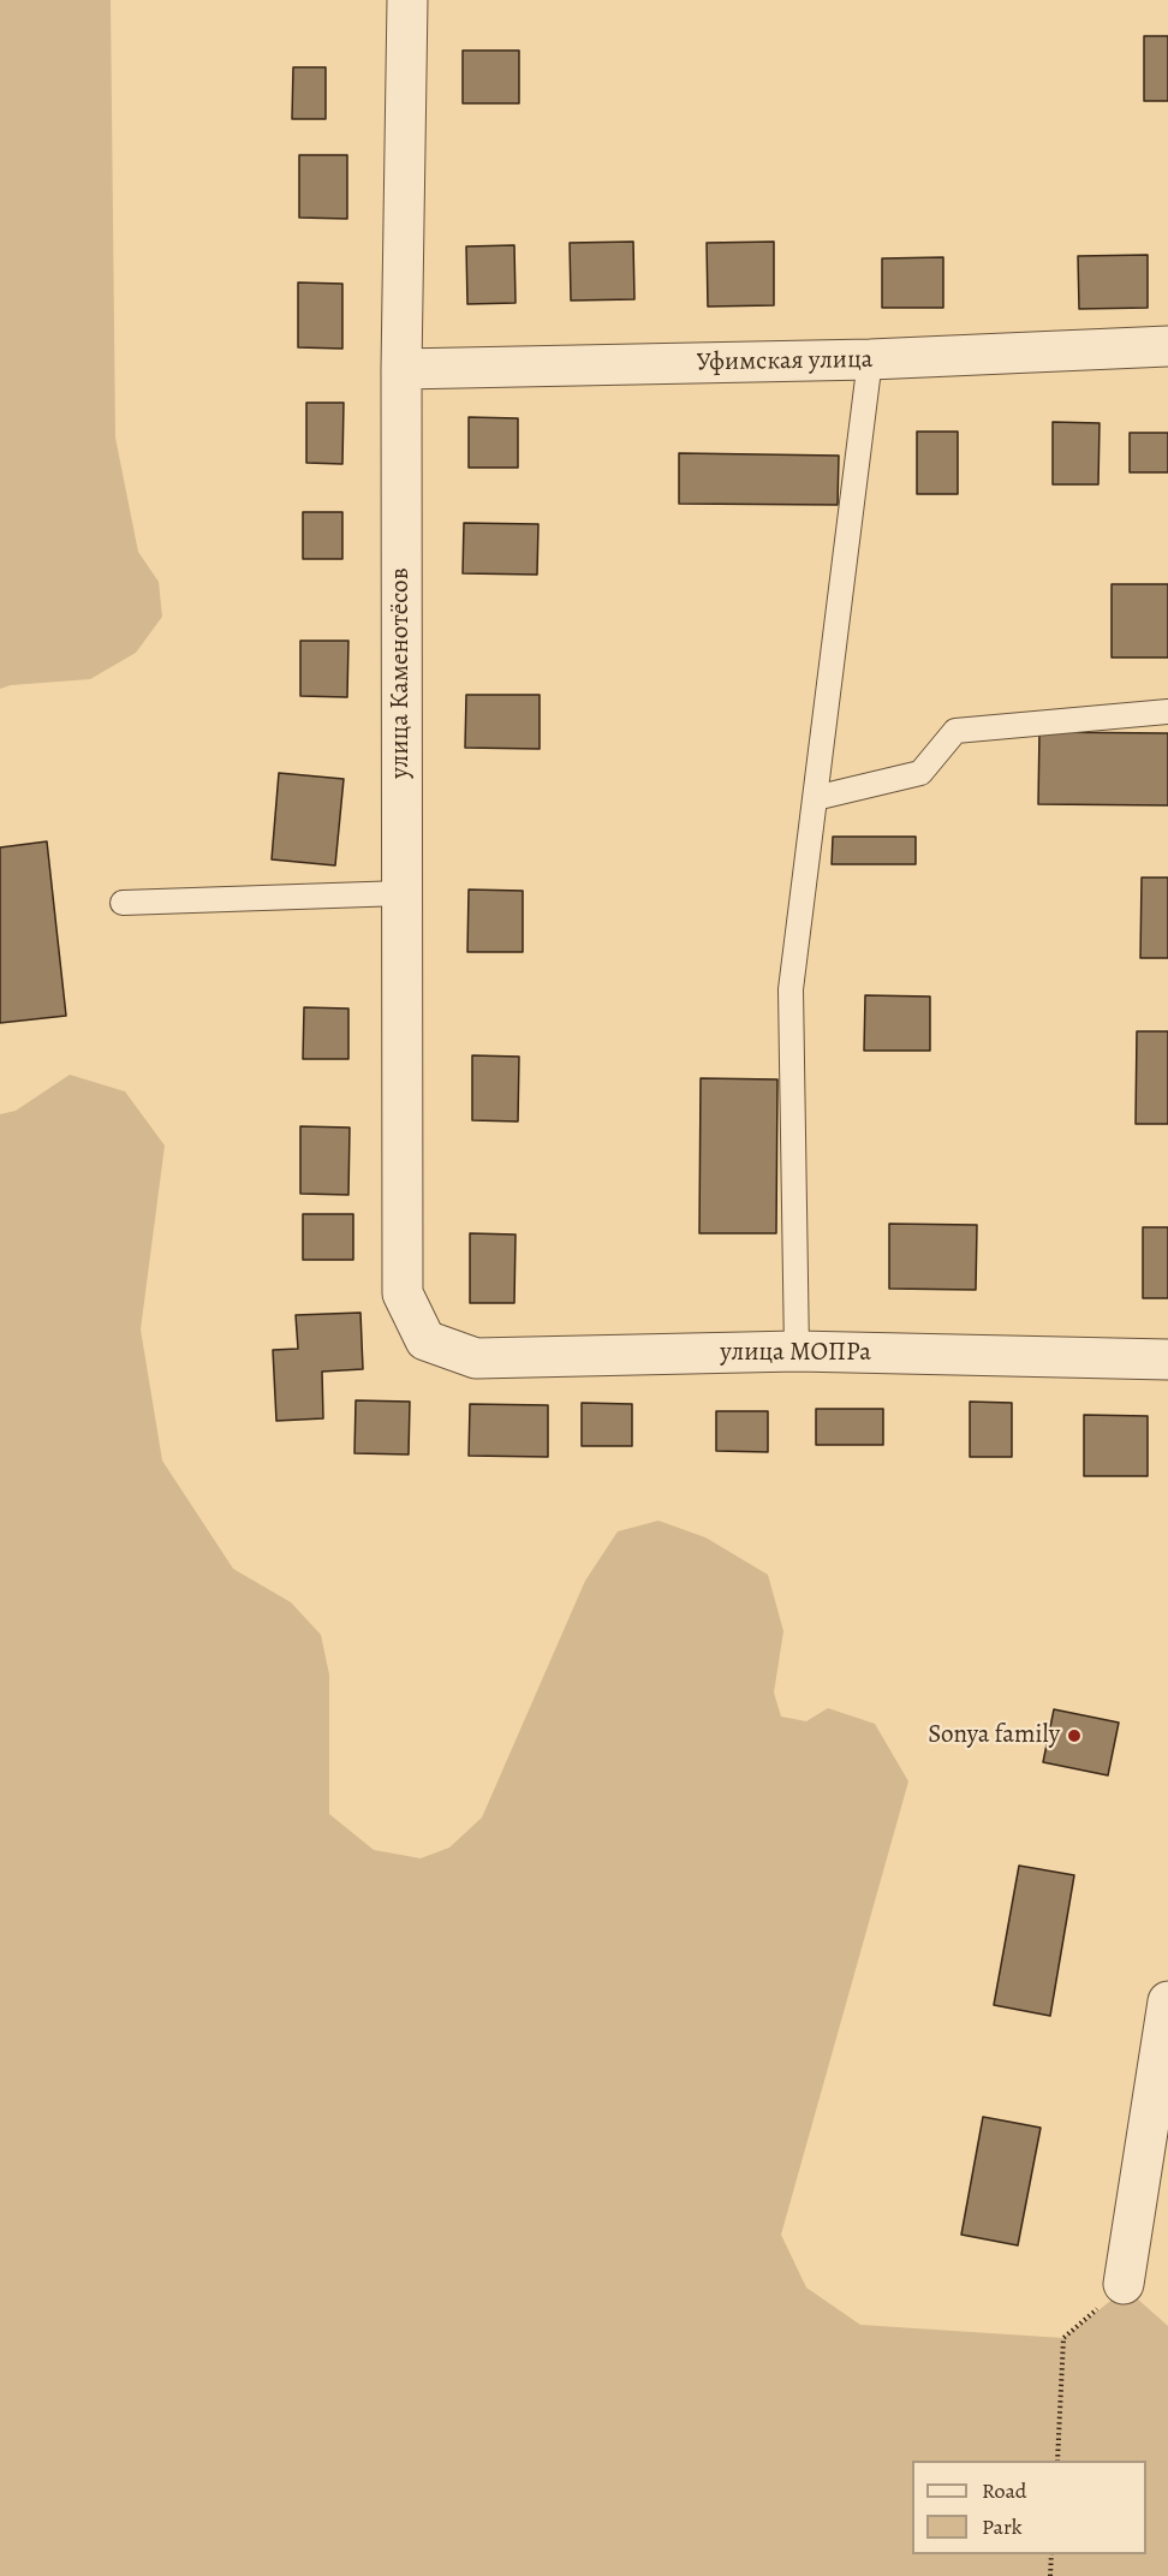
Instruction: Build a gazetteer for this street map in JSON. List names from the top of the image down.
{
  "streets": {
    "street": ["Уфимская улица", "улица Каменотёсов", "улица МОПРа"]
  },
  "crossings": [
    ["Уфимская улица", "улица Каменотёсов"],
    ["улица Каменотёсов", "улица МОПРа"]
  ],
  "places": ["Sonya family"],
  "legend": ["Road", "Park"]
}
